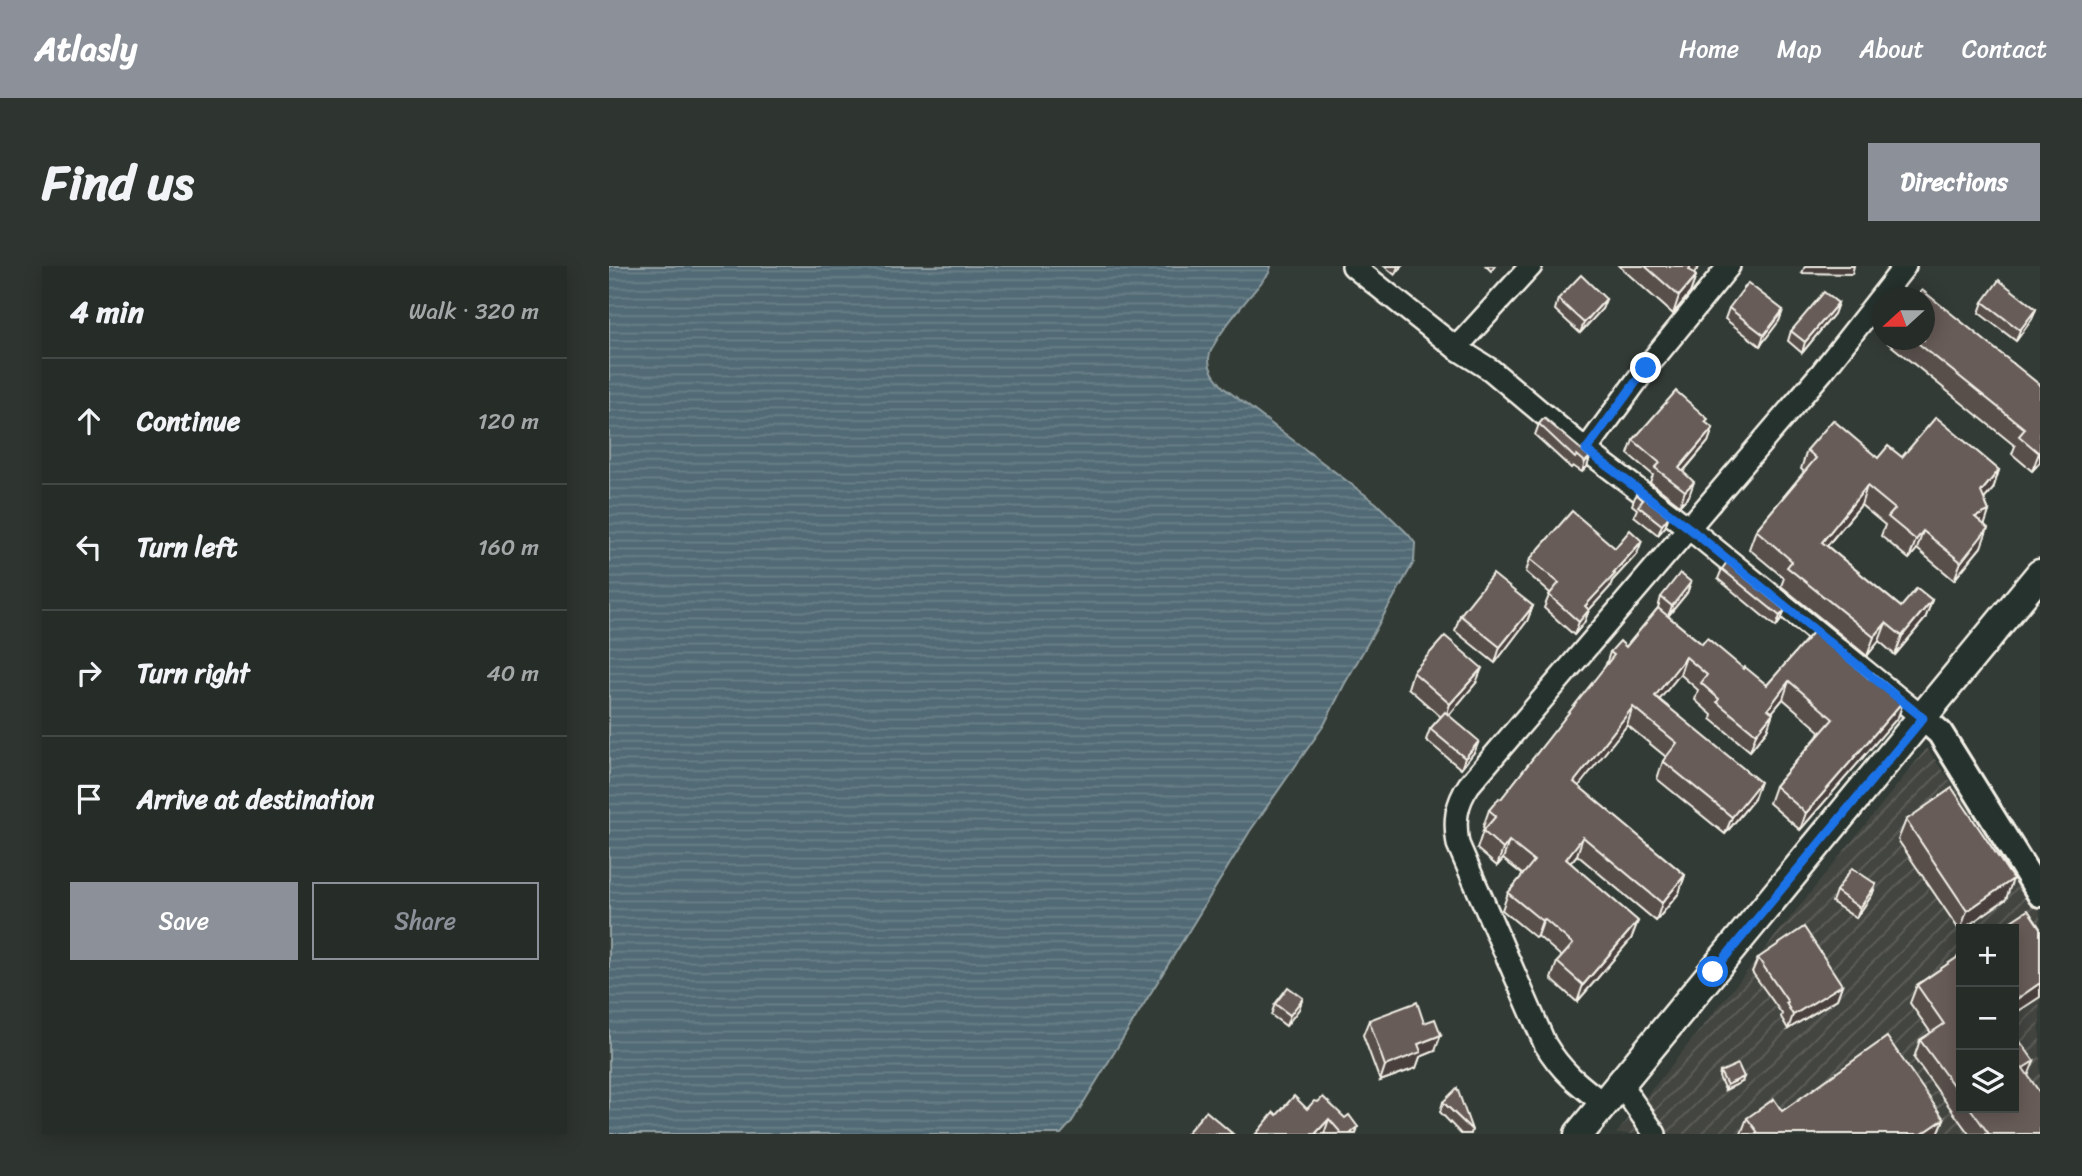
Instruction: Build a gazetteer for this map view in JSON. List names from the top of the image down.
{
  "north": "left",
  "page": {
    "header": "Atlasly",
    "nav": [
      "Home",
      "Map",
      "About",
      "Contact"
    ],
    "title": "Find us",
    "buttons": [
      "Directions",
      ["Save", "Share"]
    ],
    "heading": ["4 min", "Walk · 320 m"],
    "list": [
      ["Continue", "120 m"],
      ["Turn left", "160 m"],
      ["Turn right", "40 m"],
      "Arrive at destination"
    ],
    "map_buttons": ["+", "−"]
  }
}
